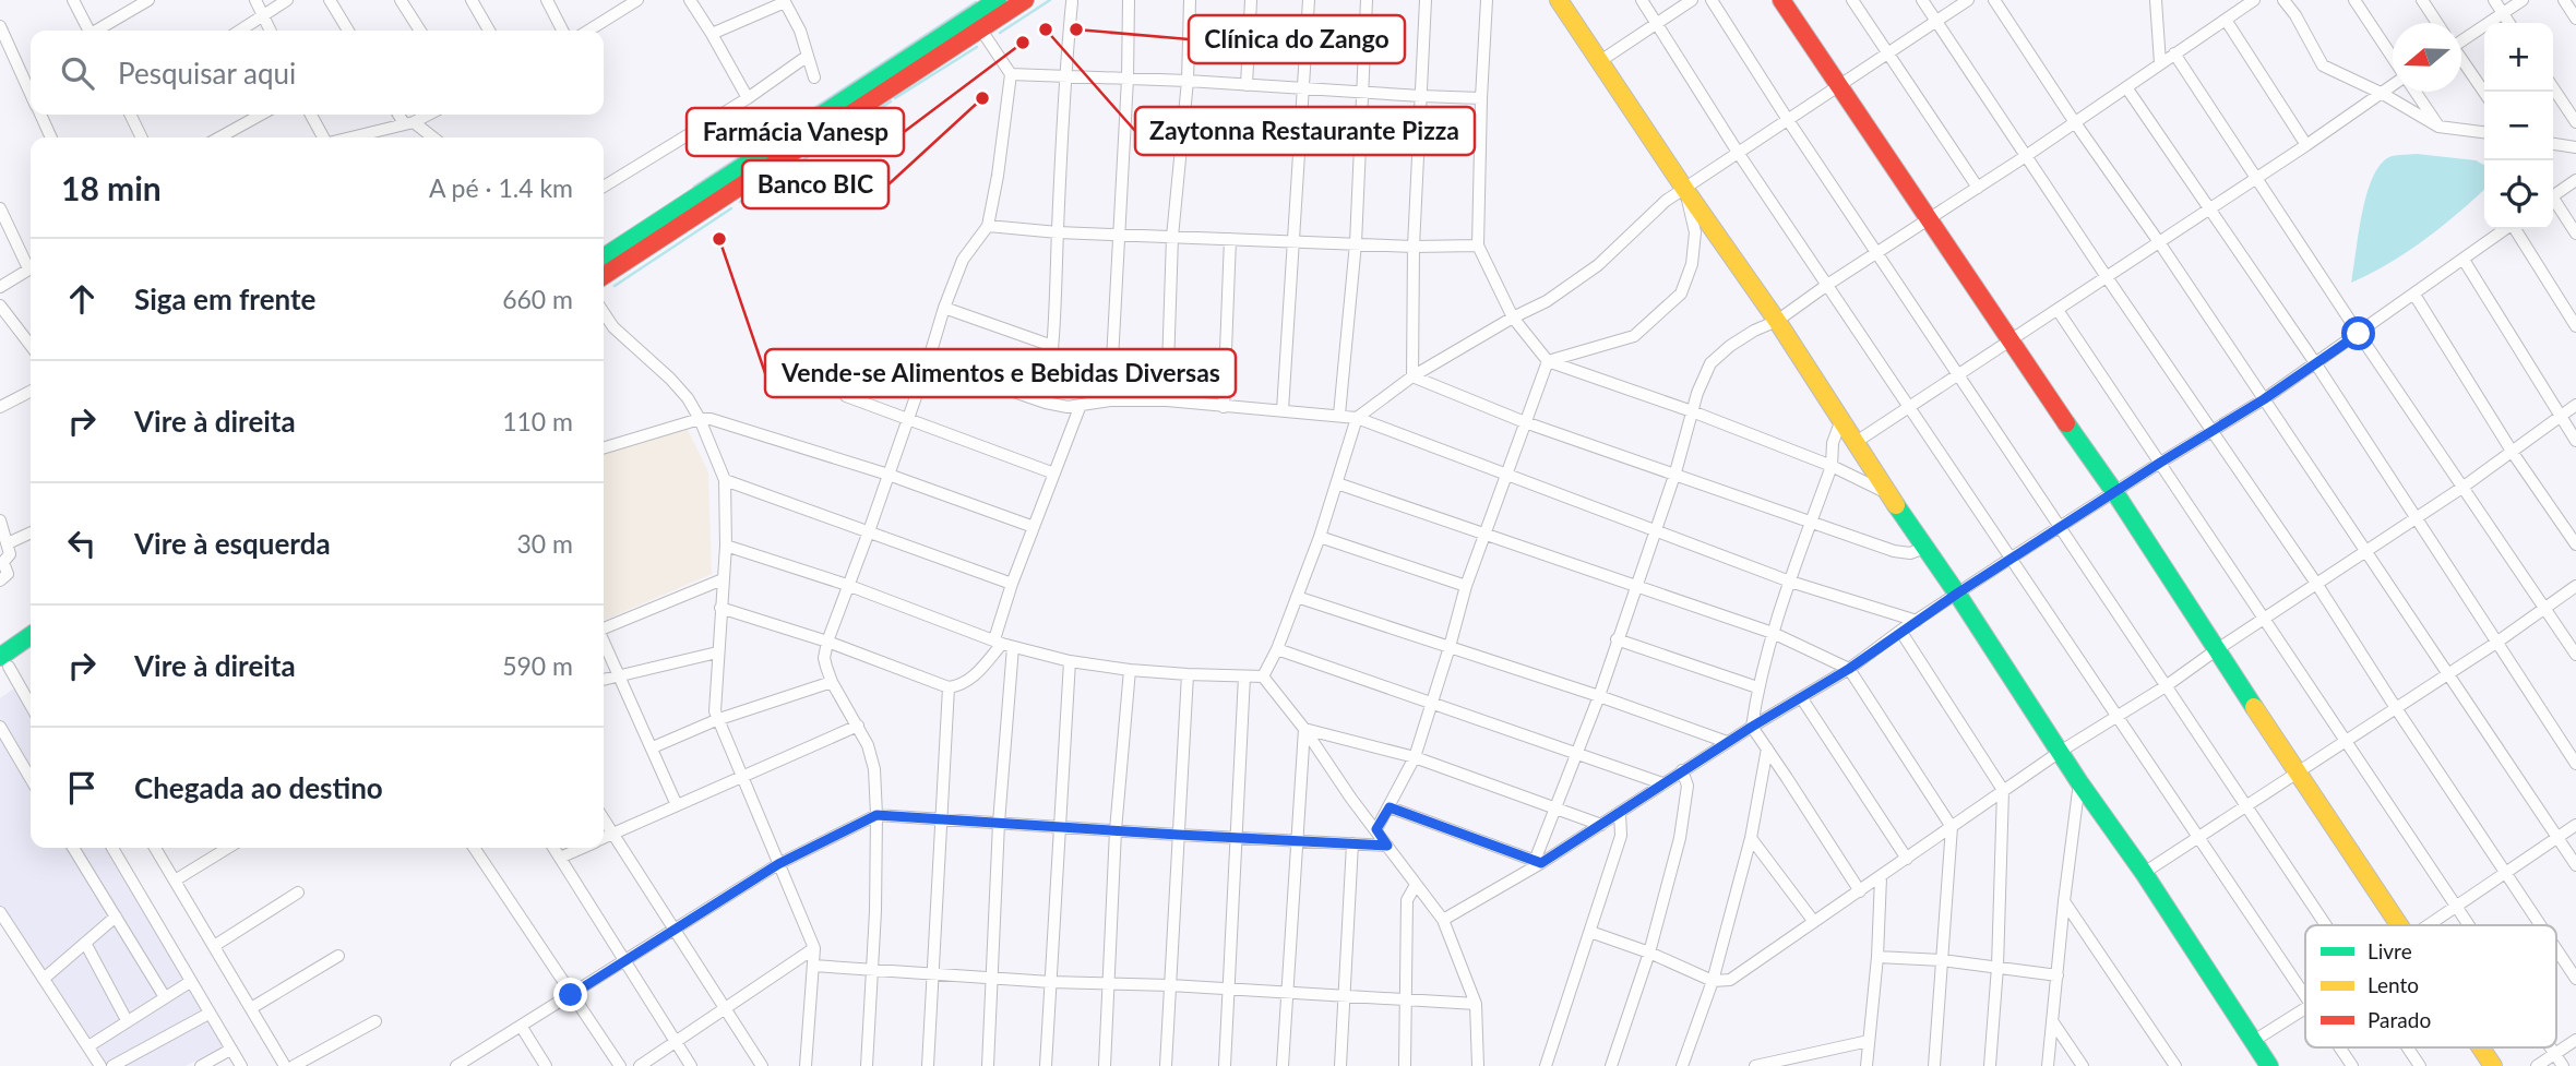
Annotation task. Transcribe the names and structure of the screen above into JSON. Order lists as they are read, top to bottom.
{
  "places": [
    "Zaytonna Restaurante Pizza",
    "Clínica do Zango",
    "Farmácia Vanesp",
    "Banco BIC",
    "Vende-se Alimentos e Bebidas Diversas"
  ],
  "legend": ["Livre", "Lento", "Parado"],
  "north": "left",
  "page": {
    "map_buttons": ["+", "−"],
    "search": "Pesquisar aqui",
    "heading": ["18 min", "A pé · 1.4 km"],
    "list": [
      ["Siga em frente", "660 m"],
      ["Vire à direita", "110 m"],
      ["Vire à esquerda", "30 m"],
      ["Vire à direita", "590 m"],
      "Chegada ao destino"
    ]
  }
}
